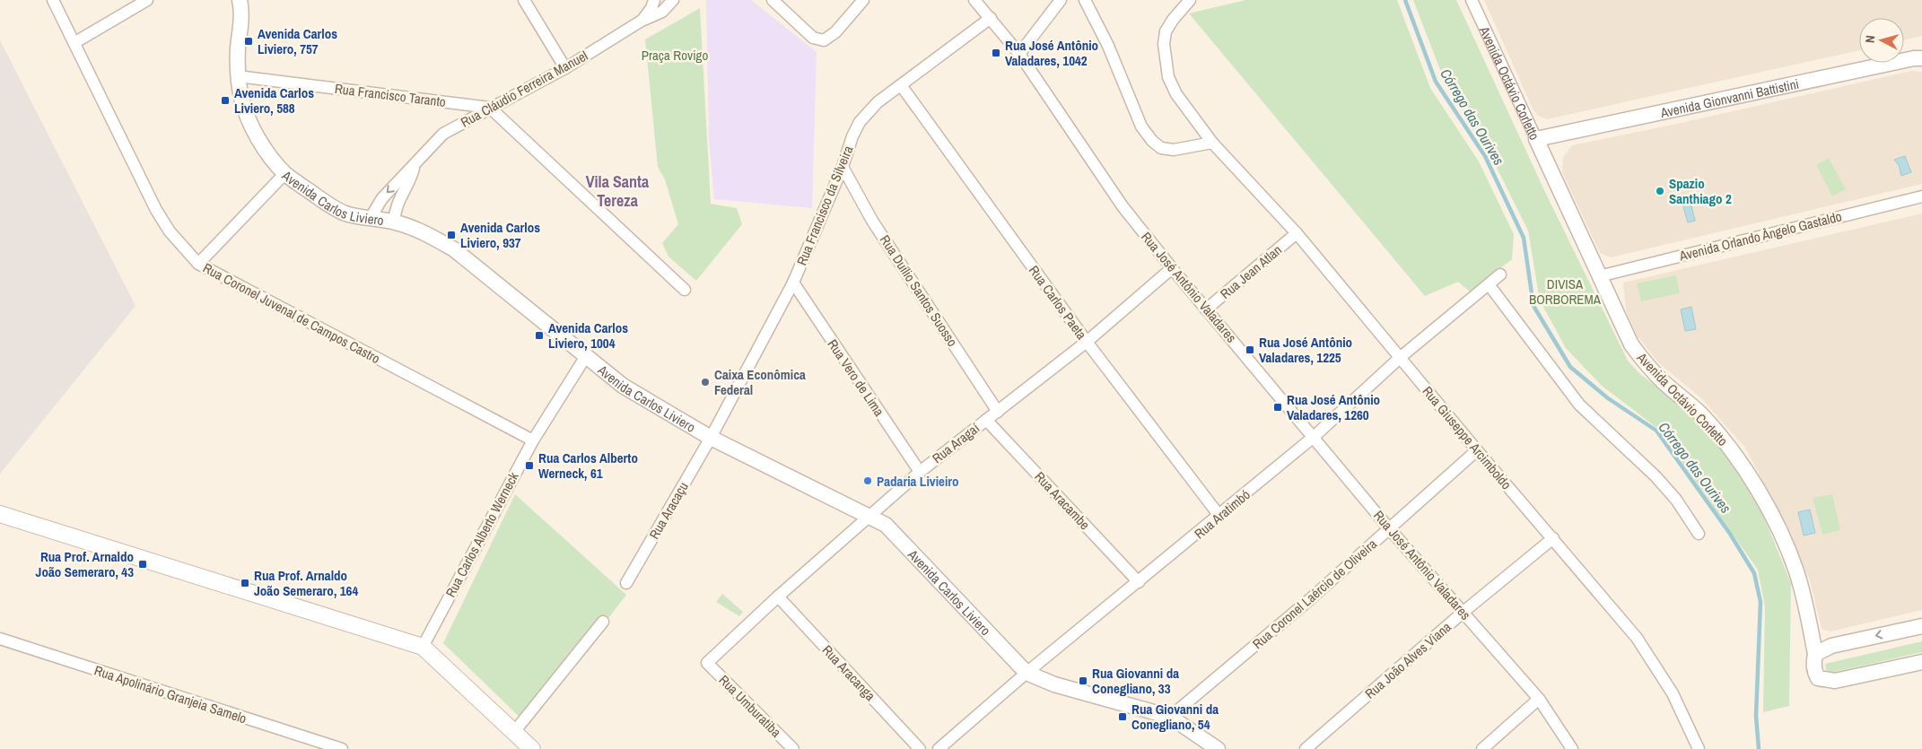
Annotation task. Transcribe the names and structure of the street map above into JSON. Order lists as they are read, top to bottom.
{
  "streets": {
    "street": [
      "Avenida Octávio Corletto",
      "Rua Cláudio Ferreira Manuel",
      "Rua Francisco Taranto",
      "Avenida Gionvanni Battistini",
      "Avenida Carlos Liviero",
      "Rua Francisco da Silveira",
      "Avenida Orlando Ângelo Gastaldo",
      "Rua Jean Atlan",
      "Rua José Antônio Valadares",
      "Rua Duílio Santos Suosso",
      "Rua Carlos Paeta",
      "Rua Coronel Juvenal de Campos Castro",
      "Rua Vero de Lima",
      "Rua Giuseppe Arcimboldo",
      "Rua Aragaí",
      "Rua Aracambe",
      "Rua Aracaçu",
      "Rua Aratimbó",
      "Rua Carlos Alberto Werneck",
      "Rua Coronel Laércio de Oliveira",
      "Rua João Alves Viana",
      "Rua Aracanga",
      "Rua Apolinário Granjeia Samelo",
      "Rua Umburatiba"
    ]
  },
  "crossings": [
    ["Avenida Octávio Corletto", "Avenida Gionvanni Battistini"],
    ["Avenida Octávio Corletto", "Avenida Orlando Ângelo Gastaldo"],
    ["Rua Cláudio Ferreira Manuel", "Rua Francisco Taranto"],
    ["Rua Cláudio Ferreira Manuel", "Avenida Carlos Liviero"],
    ["Rua Francisco Taranto", "Avenida Carlos Liviero"],
    ["Avenida Carlos Liviero", "Rua Francisco da Silveira"],
    ["Avenida Carlos Liviero", "Rua Aragaí"],
    ["Avenida Carlos Liviero", "Rua Aracaçu"],
    ["Avenida Carlos Liviero", "Rua Aratimbó"],
    ["Avenida Carlos Liviero", "Rua Carlos Alberto Werneck"],
    ["Rua Francisco da Silveira", "Rua José Antônio Valadares"],
    ["Rua Francisco da Silveira", "Rua Duílio Santos Suosso"],
    ["Rua Francisco da Silveira", "Rua Carlos Paeta"],
    ["Rua Francisco da Silveira", "Rua Vero de Lima"],
    ["Rua Francisco da Silveira", "Rua Aracaçu"],
    ["Rua Jean Atlan", "Rua José Antônio Valadares"],
    ["Rua Jean Atlan", "Rua Giuseppe Arcimboldo"],
    ["Rua José Antônio Valadares", "Rua Aragaí"],
    ["Rua José Antônio Valadares", "Rua Aratimbó"],
    ["Rua José Antônio Valadares", "Rua Coronel Laércio de Oliveira"],
    ["Rua José Antônio Valadares", "Rua João Alves Viana"],
    ["Rua Duílio Santos Suosso", "Rua Aragaí"],
    ["Rua Carlos Paeta", "Rua Aragaí"],
    ["Rua Carlos Paeta", "Rua Aratimbó"],
    ["Rua Coronel Juvenal de Campos Castro", "Rua Carlos Alberto Werneck"],
    ["Rua Vero de Lima", "Rua Aragaí"],
    ["Rua Giuseppe Arcimboldo", "Rua Aratimbó"],
    ["Rua Giuseppe Arcimboldo", "Rua Coronel Laércio de Oliveira"],
    ["Rua Giuseppe Arcimboldo", "Rua João Alves Viana"],
    ["Rua Aragaí", "Rua Aracambe"],
    ["Rua Aragaí", "Rua Aracanga"],
    ["Rua Aragaí", "Rua Umburatiba"],
    ["Rua Aracambe", "Rua Aratimbó"]
  ],
  "districts": ["Vila Santa Tereza"],
  "water": ["Córrego das Ourives"],
  "parks": ["Praça Rovigo", "DIVISA BORBOREMA"],
  "places": {
    "transit": [
      "Avenida Carlos Liviero, 757",
      "Rua José Antônio Valadares, 1042",
      "Avenida Carlos Liviero, 588",
      "Avenida Carlos Liviero, 937",
      "Avenida Carlos Liviero, 1004",
      "Rua José Antônio Valadares, 1225",
      "Rua José Antônio Valadares, 1260",
      "Rua Carlos Alberto Werneck, 61",
      "Rua Prof. Arnaldo João Semeraro, 43",
      "Rua Prof. Arnaldo João Semeraro, 164",
      "Rua Giovanni da Conegliano, 33",
      "Rua Giovanni da Conegliano, 54"
    ],
    "other": ["Spazio Santhiago 2", "Caixa Econômica Federal", "Padaria Livieiro"]
  },
  "north": "left"
}
